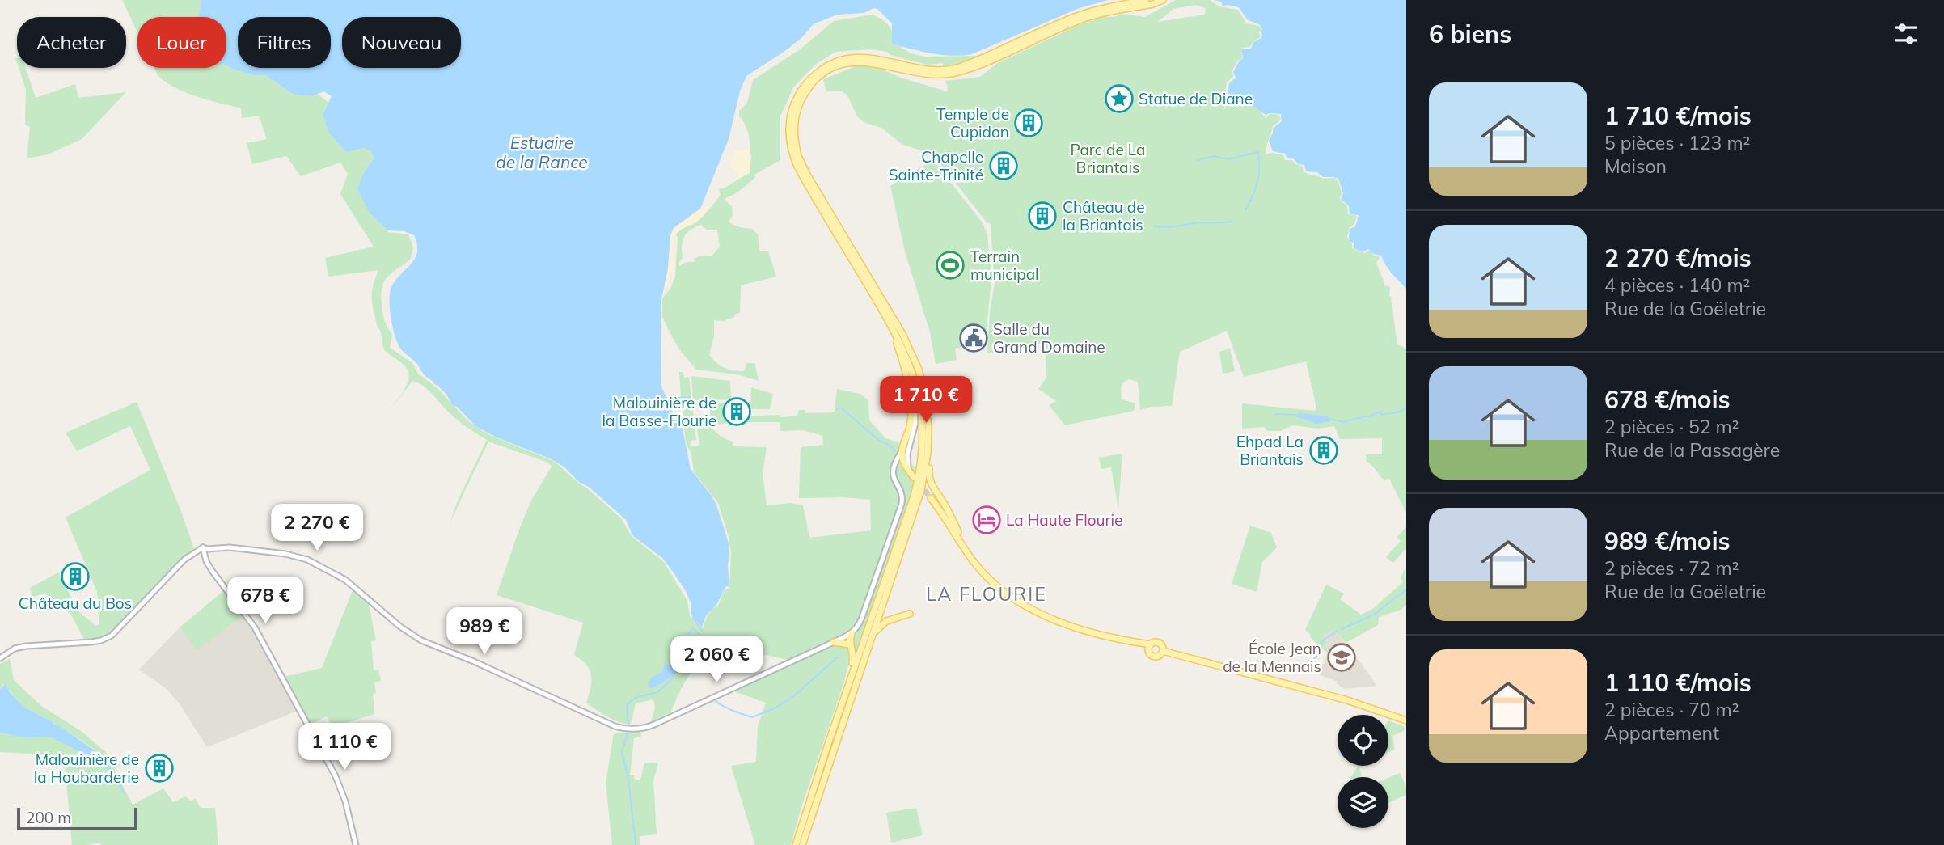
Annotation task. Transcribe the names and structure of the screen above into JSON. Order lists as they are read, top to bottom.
{
  "districts": ["LA FLOURIE"],
  "water": ["Estuaire de la Rance"],
  "parks": ["Parc de La Briantais"],
  "places": {
    "place": ["Statue de Diane"],
    "building": [
      "Temple de Cupidon",
      "Chapelle Sainte-Trinité",
      "Château de la Briantais",
      "Malouinière de la Basse-Flourie",
      "Ehpad La Briantais",
      "Château du Bos",
      "Malouinière de la Houbarderie"
    ],
    "sports": ["Terrain municipal"],
    "public building": ["Salle du Grand Domaine"],
    "hotel": ["La Haute Flourie"],
    "school or university": ["École Jean de la Mennais"]
  },
  "scale_bar": "200 m",
  "page": {
    "heading": "6 biens",
    "chip": [
      "Acheter",
      "Louer",
      "Filtres",
      "Nouveau"
    ],
    "list": [
      {
        "name": "1 710 €/mois",
        "note": "5 pièces · 123 m² · Maison"
      },
      {
        "name": "2 270 €/mois",
        "note": "4 pièces · 140 m² · Rue de la Goëletrie"
      },
      {
        "name": "678 €/mois",
        "note": "2 pièces · 52 m² · Rue de la Passagère"
      },
      {
        "name": "989 €/mois",
        "note": "2 pièces · 72 m² · Rue de la Goëletrie"
      },
      {
        "name": "1 110 €/mois",
        "note": "2 pièces · 70 m² · Appartement"
      }
    ],
    "price": [
      "1 710 €",
      "2 270 €",
      "678 €",
      "989 €",
      "2 060 €",
      "1 110 €"
    ],
    "scale": "200 m"
  }
}
